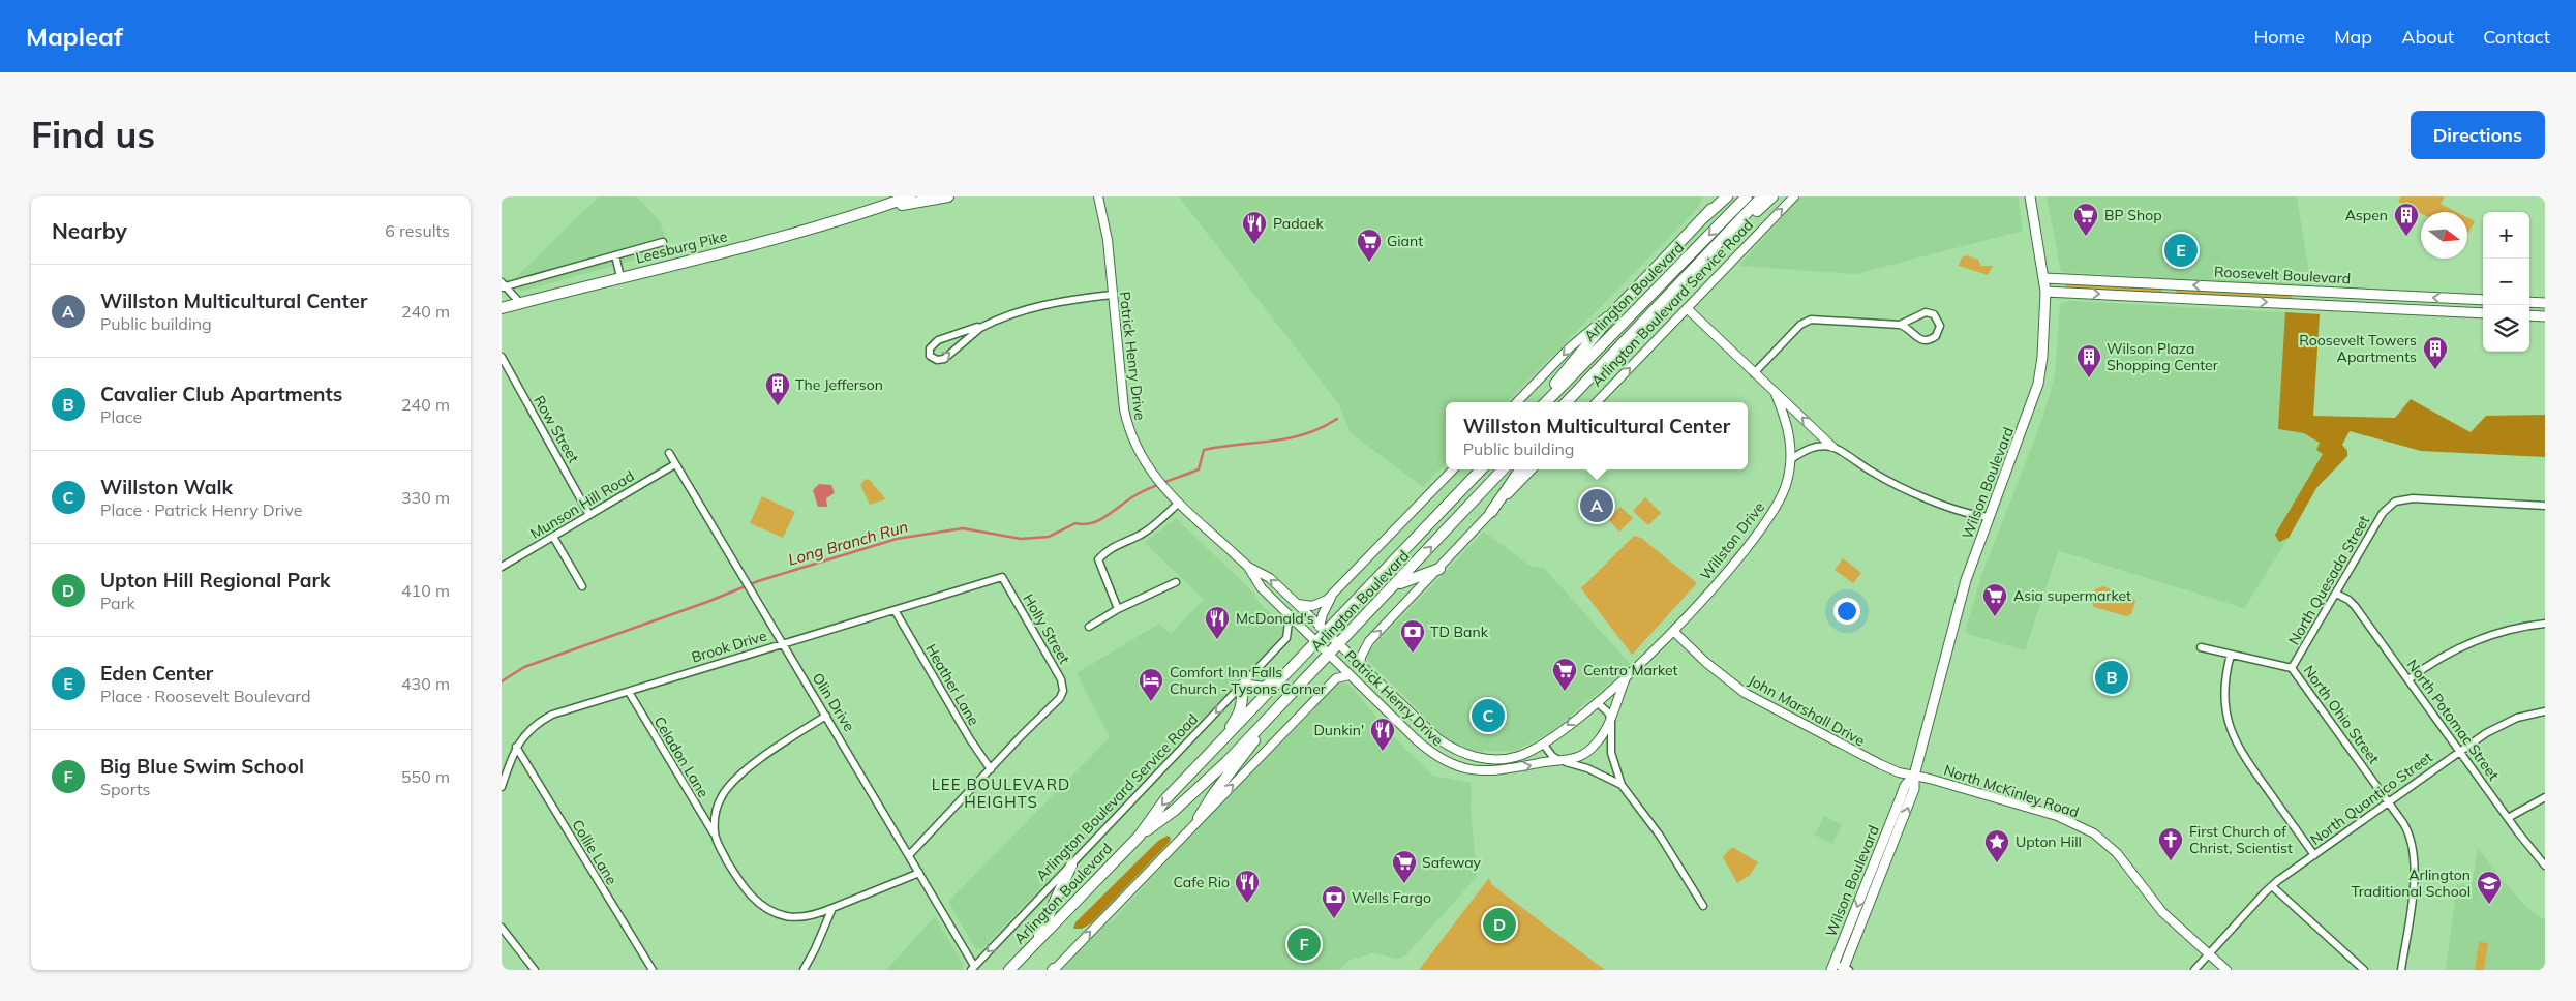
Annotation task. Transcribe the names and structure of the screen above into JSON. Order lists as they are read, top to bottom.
{
  "streets": {
    "main road": [
      "Leesburg Pike",
      "Roosevelt Boulevard",
      "Arlington Boulevard",
      "Wilson Boulevard"
    ],
    "street": [
      "Arlington Boulevard Service Road",
      "Patrick Henry Drive",
      "Row Street",
      "Munson Hill Road",
      "Willston Drive",
      "North Quesada Street",
      "Holly Street",
      "Brook Drive",
      "Heather Lane",
      "Olin Drive",
      "John Marshall Drive",
      "North Ohio Street",
      "North Potomac Street",
      "Celadon Lane",
      "North McKinley Road",
      "North Quantico Street",
      "Collie Lane"
    ]
  },
  "crossings": [
    ["Roosevelt Boulevard", "Wilson Boulevard"],
    ["Arlington Boulevard", "Patrick Henry Drive"],
    ["Arlington Boulevard Service Road", "Patrick Henry Drive"],
    ["Arlington Boulevard Service Road", "Olin Drive"],
    ["Patrick Henry Drive", "Willston Drive"],
    ["Row Street", "Munson Hill Road"],
    ["Wilson Boulevard", "John Marshall Drive"],
    ["Wilson Boulevard", "North McKinley Road"],
    ["Munson Hill Road", "Olin Drive"],
    ["Willston Drive", "John Marshall Drive"],
    ["North Quesada Street", "North Ohio Street"],
    ["North Quesada Street", "North Potomac Street"],
    ["Holly Street", "Brook Drive"],
    ["Holly Street", "Heather Lane"],
    ["Brook Drive", "Heather Lane"],
    ["Brook Drive", "Olin Drive"],
    ["Brook Drive", "Celadon Lane"],
    ["Brook Drive", "Collie Lane"],
    ["Olin Drive", "Celadon Lane"],
    ["John Marshall Drive", "North McKinley Road"],
    ["North Ohio Street", "North Quantico Street"],
    ["North Potomac Street", "North Quantico Street"],
    ["North McKinley Road", "North Quantico Street"]
  ],
  "districts": ["LEE BOULEVARD HEIGHTS"],
  "water": ["Long Branch Run"],
  "places": {
    "supermarket": [
      "BP Shop",
      "Giant",
      "Asia supermarket",
      "Centro Market",
      "Safeway"
    ],
    "building": [
      "Aspen",
      "Roosevelt Towers Apartments",
      "Wilson Plaza Shopping Center",
      "The Jefferson"
    ],
    "restaurant": [
      "Padaek",
      "McDonald's",
      "Dunkin'",
      "Cafe Rio"
    ],
    "bank": ["TD Bank", "Wells Fargo"],
    "hotel": ["Comfort Inn Falls Church - Tysons Corner"],
    "church": ["First Church of Christ, Scientist"],
    "place": ["Upton Hill"],
    "school or university": ["Arlington Traditional School"]
  },
  "north": "right",
  "page": {
    "header": "Mapleaf",
    "nav": [
      "Home",
      "Map",
      "About",
      "Contact"
    ],
    "buttons": "Directions",
    "title": "Find us",
    "heading": ["Nearby", "6 results"],
    "map_buttons": ["+", "−"],
    "pins": [
      "E",
      "A",
      "B",
      "C",
      "D",
      "F"
    ],
    "list": [
      {
        "mark": "A",
        "name": "Willston Multicultural Center",
        "note": "Public building",
        "value": "240 m"
      },
      {
        "mark": "B",
        "name": "Cavalier Club Apartments",
        "note": "Place",
        "value": "240 m"
      },
      {
        "mark": "C",
        "name": "Willston Walk",
        "note": "Place · Patrick Henry Drive",
        "value": "330 m"
      },
      {
        "mark": "D",
        "name": "Upton Hill Regional Park",
        "note": "Park",
        "value": "410 m"
      },
      {
        "mark": "E",
        "name": "Eden Center",
        "note": "Place · Roosevelt Boulevard",
        "value": "430 m"
      },
      {
        "mark": "F",
        "name": "Big Blue Swim School",
        "note": "Sports",
        "value": "550 m"
      }
    ],
    "popup": ["Willston Multicultural Center", "Public building"]
  }
}
